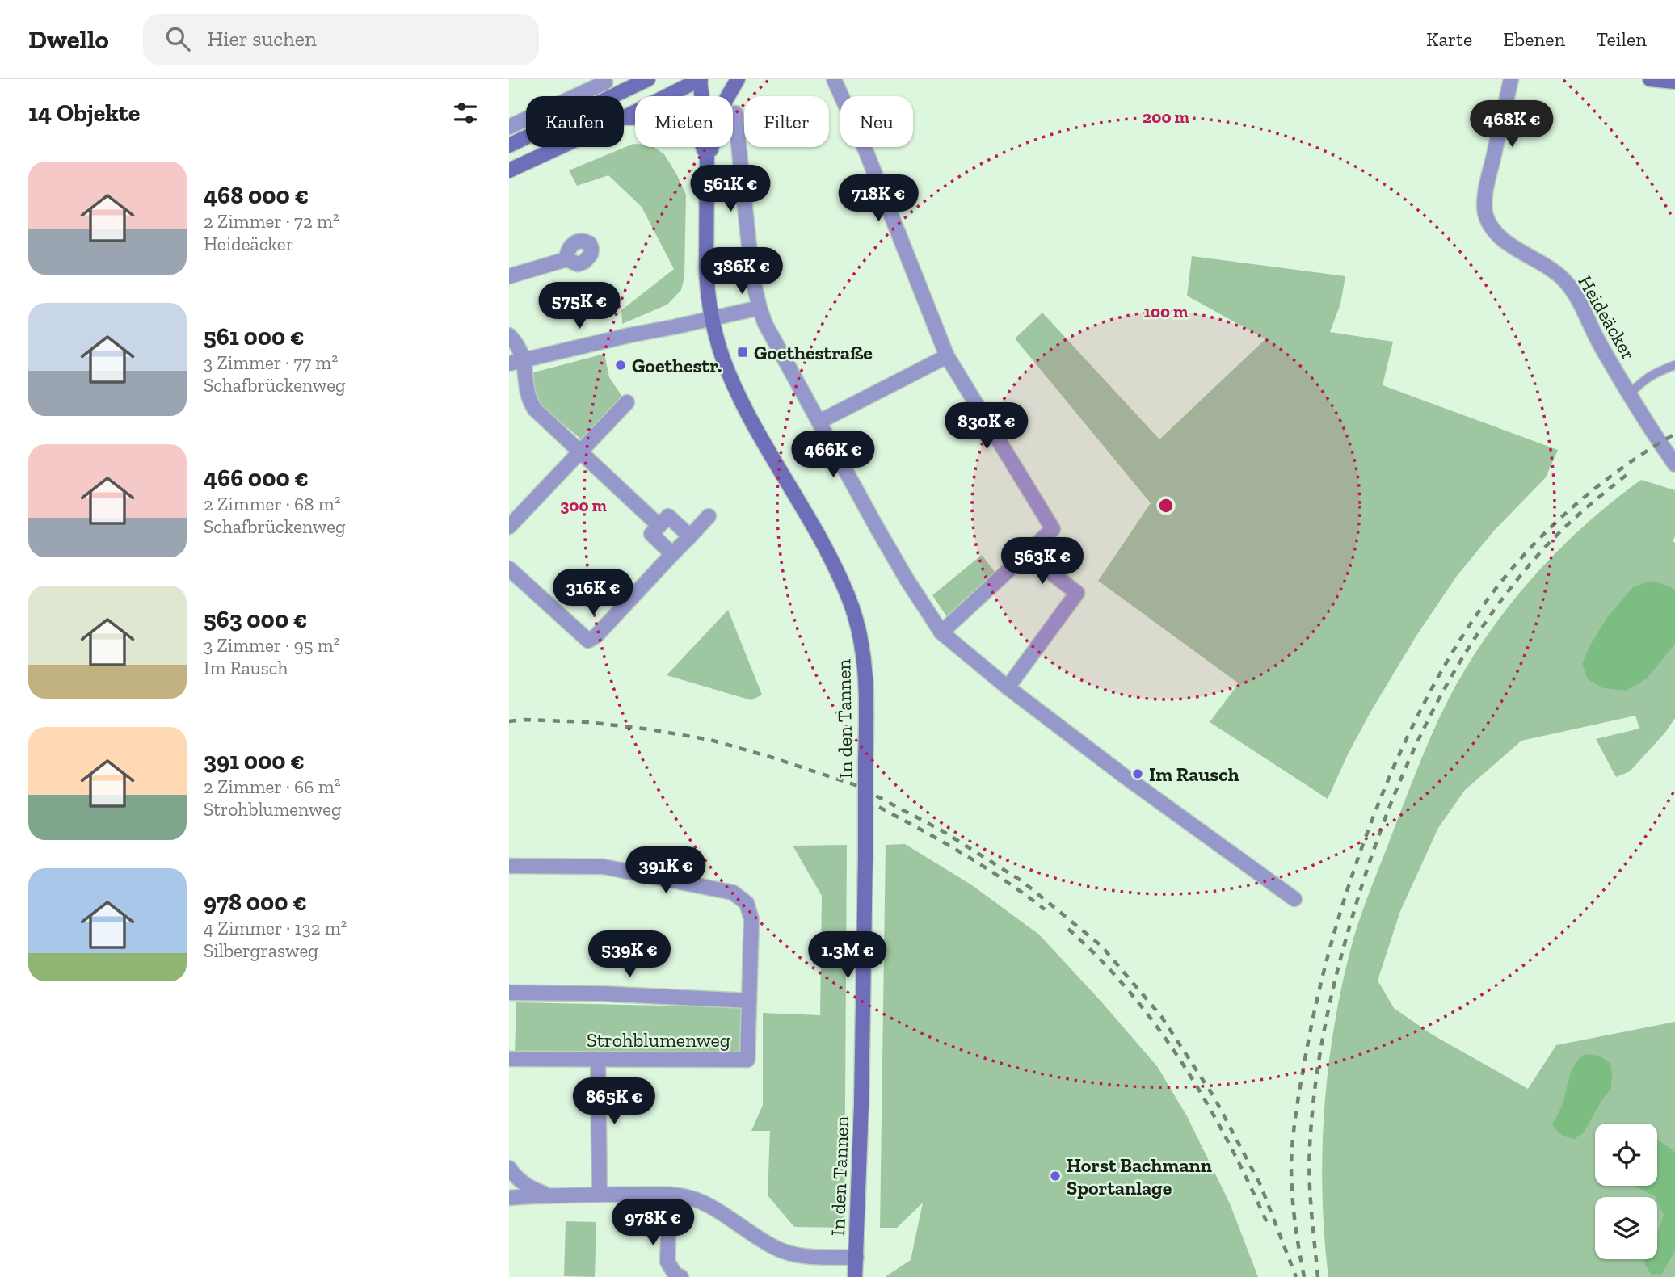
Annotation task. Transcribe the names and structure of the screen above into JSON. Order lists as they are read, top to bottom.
{
  "streets": {
    "street": ["Heideäcker", "In den Tannen", "Strohblumenweg"]
  },
  "places": {
    "transit": ["Goethestraße"],
    "other": ["Goethestr.", "Im Rausch", "Horst Bachmann Sportanlage"]
  },
  "page": {
    "header": "Dwello",
    "search": "Hier suchen",
    "nav": ["Karte", "Ebenen", "Teilen"],
    "heading": "14 Objekte",
    "chip": [
      "Kaufen",
      "Mieten",
      "Filter",
      "Neu"
    ],
    "price": [
      "468K €",
      "561K €",
      "718K €",
      "386K €",
      "575K €",
      "830K €",
      "466K €",
      "563K €",
      "316K €",
      "391K €",
      "539K €",
      "1.3M €",
      "865K €",
      "978K €"
    ],
    "list": [
      {
        "name": "468 000 €",
        "note": "2 Zimmer · 72 m² · Heideäcker"
      },
      {
        "name": "561 000 €",
        "note": "3 Zimmer · 77 m² · Schafbrückenweg"
      },
      {
        "name": "466 000 €",
        "note": "2 Zimmer · 68 m² · Schafbrückenweg"
      },
      {
        "name": "563 000 €",
        "note": "3 Zimmer · 95 m² · Im Rausch"
      },
      {
        "name": "391 000 €",
        "note": "2 Zimmer · 66 m² · Strohblumenweg"
      },
      {
        "name": "978 000 €",
        "note": "4 Zimmer · 132 m² · Silbergrasweg"
      }
    ]
  },
  "rings": ["200 m", "100 m", "300 m"]
}
